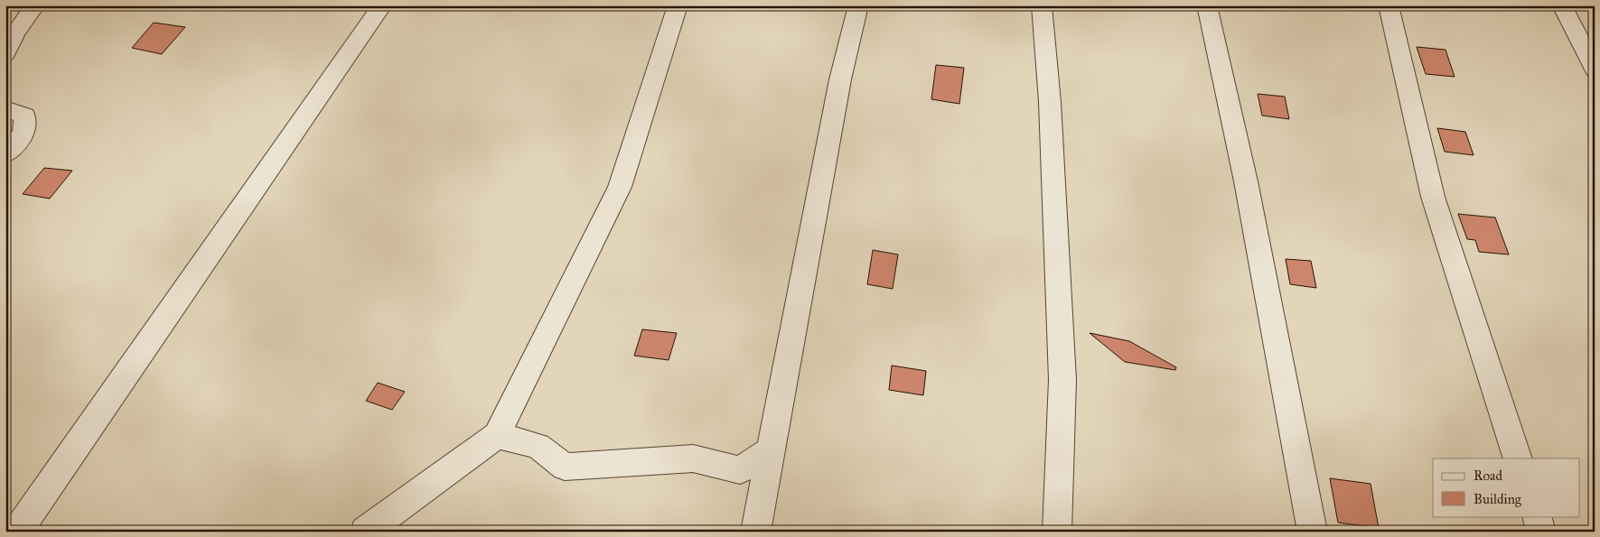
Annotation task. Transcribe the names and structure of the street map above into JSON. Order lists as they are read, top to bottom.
{
  "legend": ["Road", "Building"]
}
